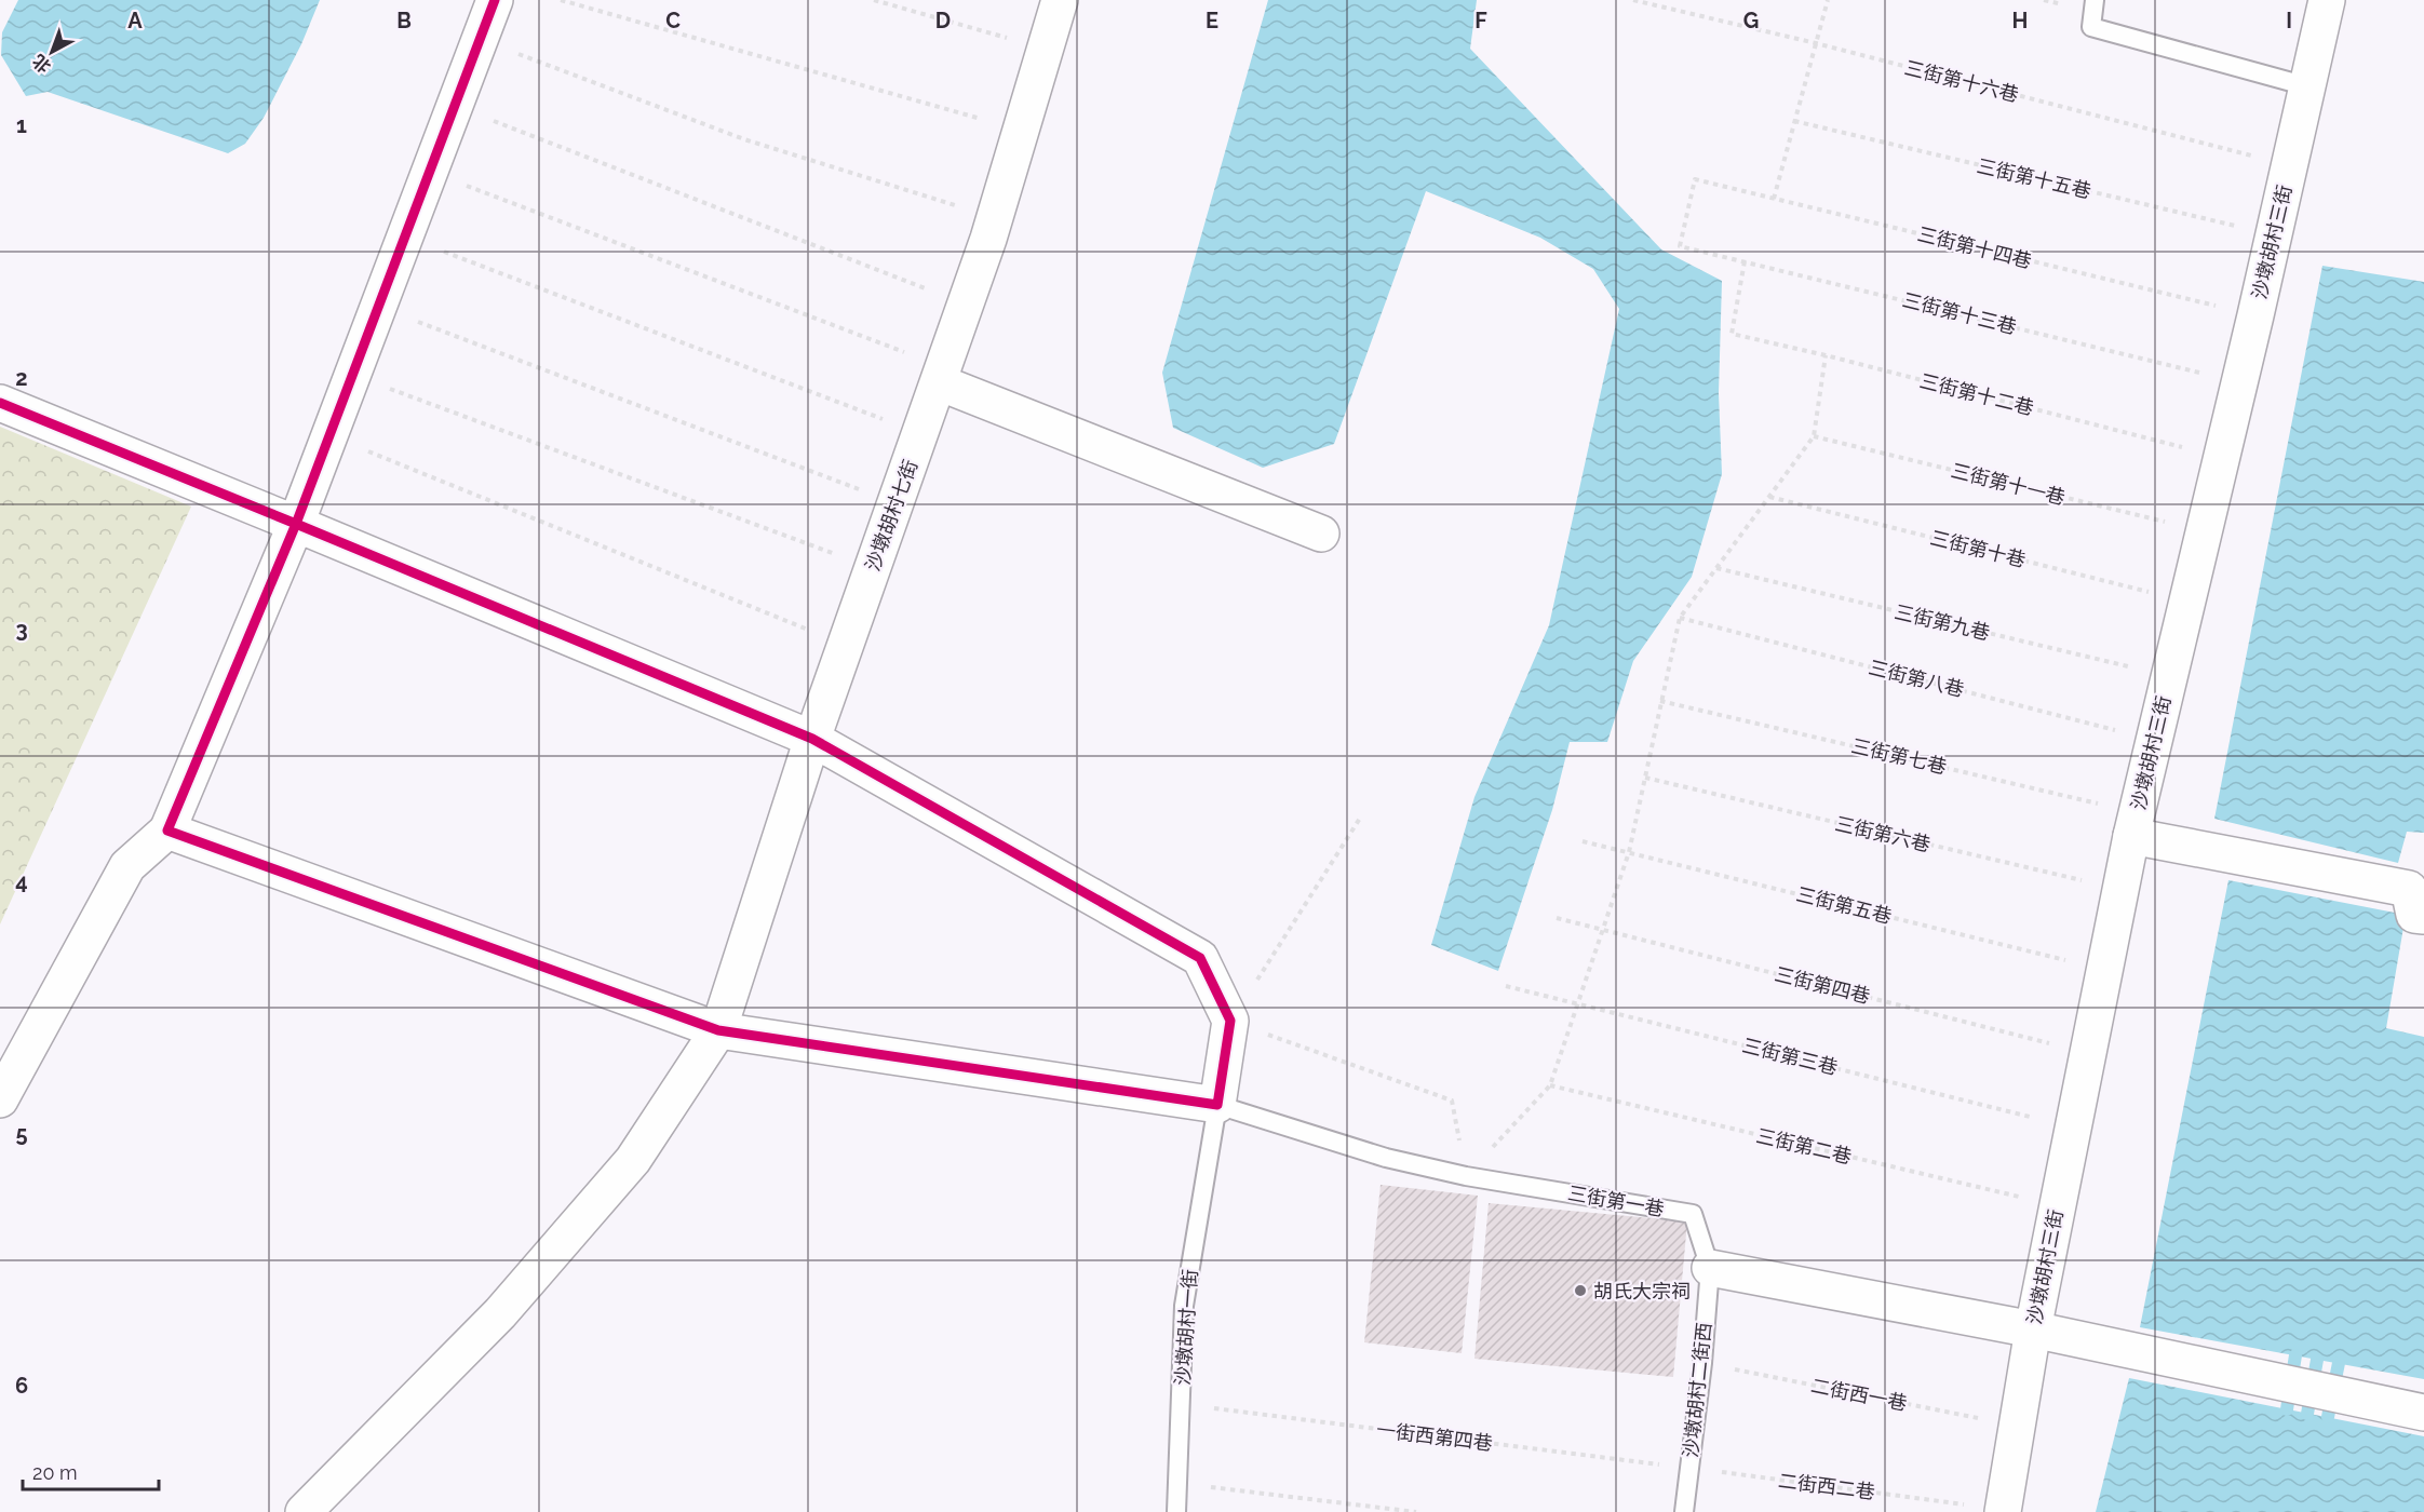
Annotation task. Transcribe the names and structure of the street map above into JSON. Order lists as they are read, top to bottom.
{
  "streets": {
    "street": ["沙墩胡村三街", "沙墩胡村七街"],
    "lane": ["三街第一巷", "沙墩胡村一街", "沙墩胡村二街西"],
    "path": [
      "三街第十六巷",
      "三街第十五巷",
      "三街第十四巷",
      "三街第十三巷",
      "三街第十二巷",
      "三街第十一巷",
      "三街第十巷",
      "三街第九巷",
      "三街第八巷",
      "三街第七巷",
      "三街第六巷",
      "三街第五巷",
      "三街第四巷",
      "三街第三巷",
      "三街第二巷",
      "二街西一巷",
      "一街西第四巷",
      "二街西二巷"
    ]
  },
  "crossings": [
    ["三街第十六巷", "沙墩胡村三街"],
    ["三街第十五巷", "沙墩胡村三街"],
    ["沙墩胡村三街", "三街第十四巷"],
    ["沙墩胡村三街", "三街第十三巷"],
    ["沙墩胡村三街", "三街第十二巷"],
    ["沙墩胡村三街", "三街第十一巷"],
    ["沙墩胡村三街", "三街第十巷"],
    ["沙墩胡村三街", "三街第九巷"],
    ["沙墩胡村三街", "三街第八巷"],
    ["沙墩胡村三街", "三街第七巷"],
    ["沙墩胡村三街", "三街第六巷"],
    ["沙墩胡村三街", "三街第五巷"],
    ["沙墩胡村三街", "三街第四巷"],
    ["沙墩胡村三街", "三街第三巷"],
    ["沙墩胡村三街", "三街第二巷"],
    ["沙墩胡村三街", "二街西一巷"],
    ["沙墩胡村三街", "二街西二巷"],
    ["三街第十四巷", "三街第十三巷"],
    ["三街第十三巷", "三街第十二巷"],
    ["三街第一巷", "沙墩胡村二街西"],
    ["沙墩胡村一街", "一街西第四巷"],
    ["沙墩胡村二街西", "二街西一巷"],
    ["沙墩胡村二街西", "一街西第四巷"],
    ["沙墩胡村二街西", "二街西二巷"],
    ["一街西第四巷", "二街西二巷"]
  ],
  "places": ["胡氏大宗祠"],
  "scale_bar": "20 m",
  "north": "bottom left",
  "grid": {
    "columns": [
      "A",
      "B",
      "C",
      "D",
      "E",
      "F",
      "G",
      "H",
      "I"
    ],
    "rows": [
      "1",
      "2",
      "3",
      "4",
      "5",
      "6"
    ]
  }
}
